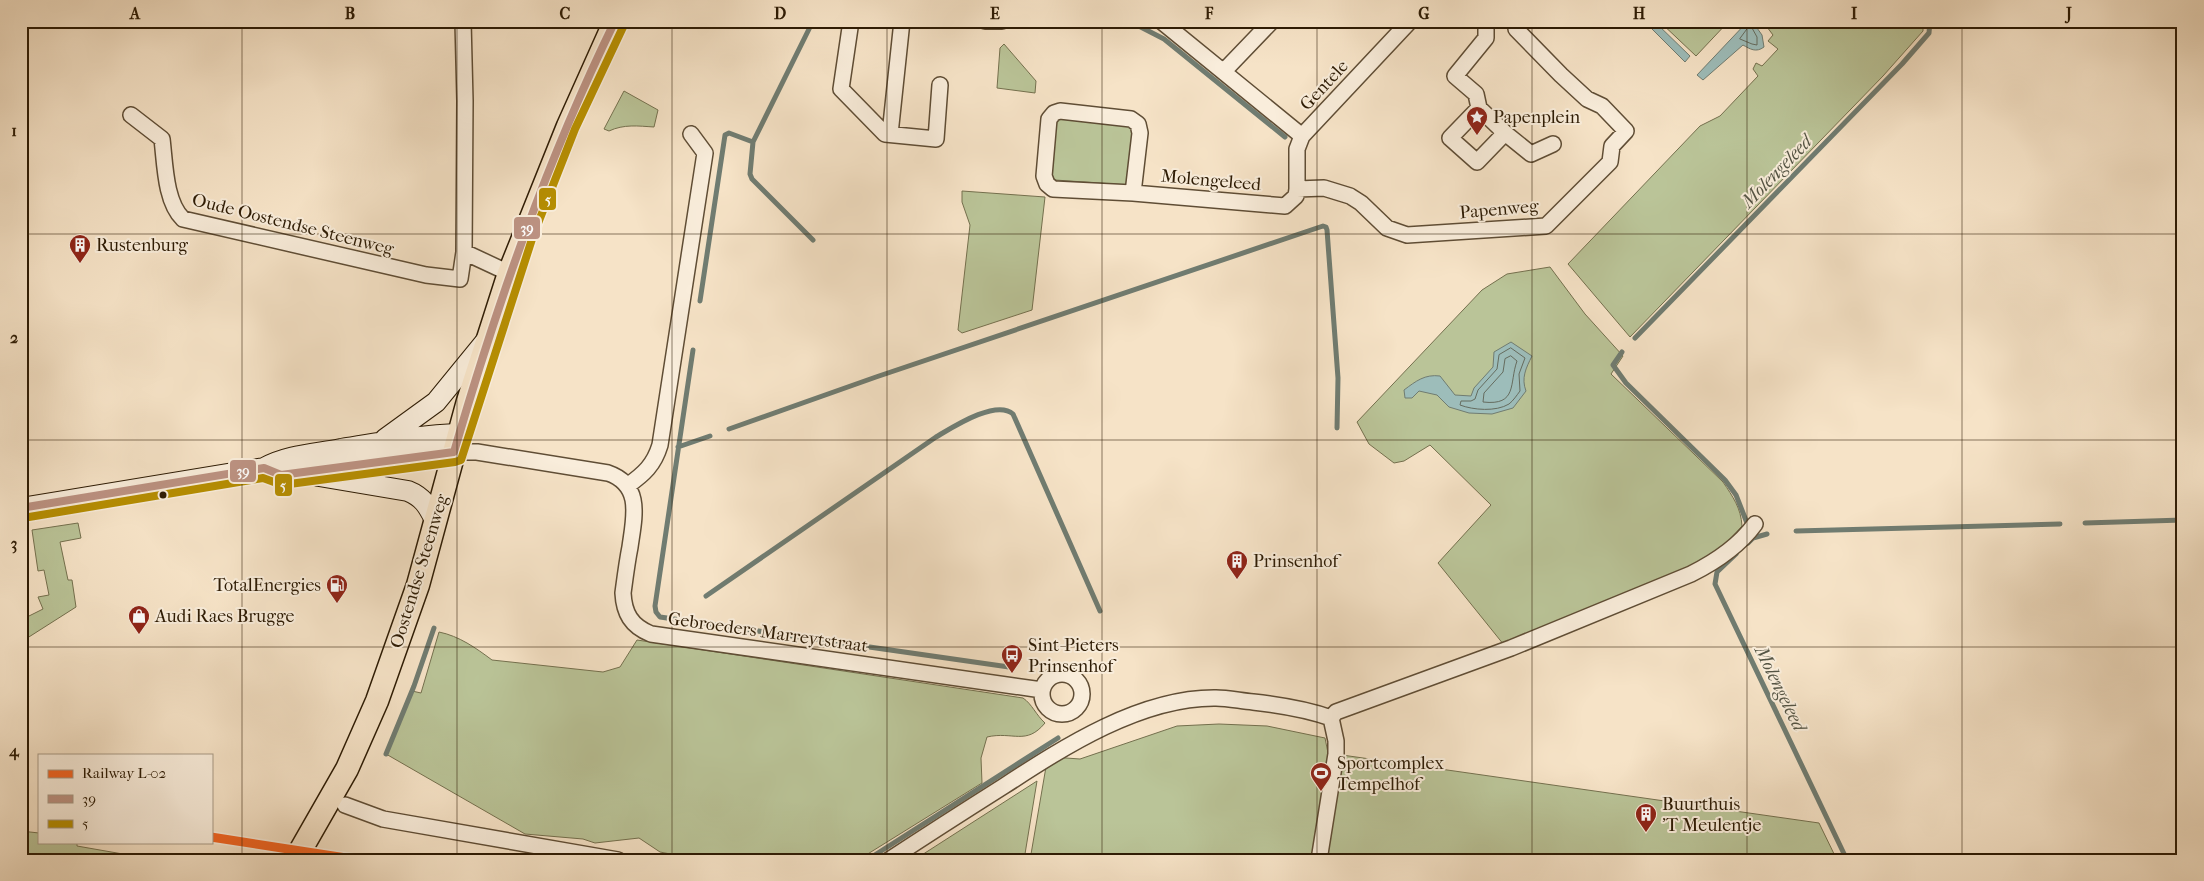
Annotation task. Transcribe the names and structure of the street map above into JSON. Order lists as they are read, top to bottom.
{
  "streets": {
    "main road": ["Oostendse Steenweg"],
    "street": [
      "Gentele",
      "Molengeleed",
      "Papenweg",
      "Oude Oostendse Steenweg",
      "Gebroeders Marreytstraat"
    ]
  },
  "crossings": [
    ["Gentele", "Molengeleed"],
    ["Gentele", "Papenweg"],
    ["Molengeleed", "Papenweg"]
  ],
  "water": ["Molengeleed"],
  "places": {
    "place": ["Papenplein"],
    "building": ["Rustenburg", "Prinsenhof", "Buurthuis 'T Meulentje"],
    "fuel station": ["TotalEnergies"],
    "shop": ["Audi Raes Brugge"],
    "bus stop": ["Sint-Pieters Prinsenhof"],
    "sports": ["Sportcomplex Tempelhof"]
  },
  "lines": ["transit line 39", "transit line 5", "rail line L-02"],
  "legend": ["Railway L-02", "39", "5"],
  "grid": {
    "columns": [
      "A",
      "B",
      "C",
      "D",
      "E",
      "F",
      "G",
      "H",
      "I",
      "J"
    ],
    "rows": [
      "1",
      "2",
      "3",
      "4"
    ]
  }
}
